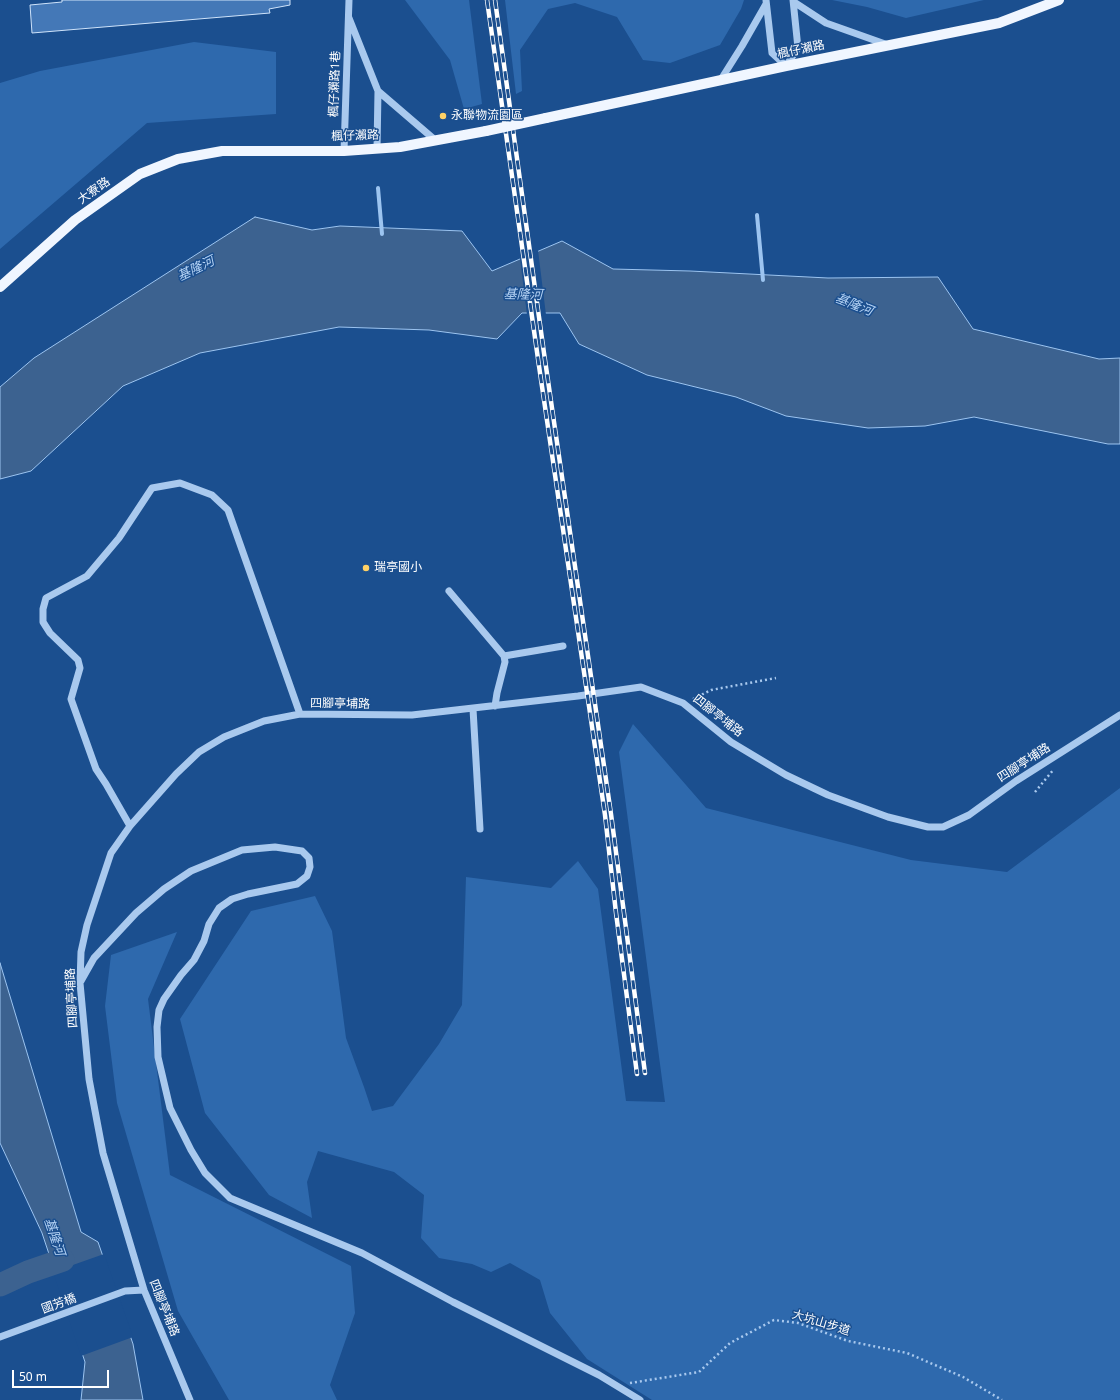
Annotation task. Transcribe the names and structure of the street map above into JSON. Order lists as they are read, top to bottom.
{
  "streets": {
    "main road": ["楓仔瀨路", "大寮路"],
    "street": ["楓仔瀨路1巷", "四腳亭埔路", "國芳橋"],
    "path": ["大坑山步道"]
  },
  "crossings": [
    ["楓仔瀨路", "楓仔瀨路1巷"],
    ["楓仔瀨路", "大寮路"],
    ["四腳亭埔路", "國芳橋"]
  ],
  "water": ["基隆河"],
  "places": ["永聯物流園區", "瑞亭國小"],
  "scale_bar": "50 m"
}
